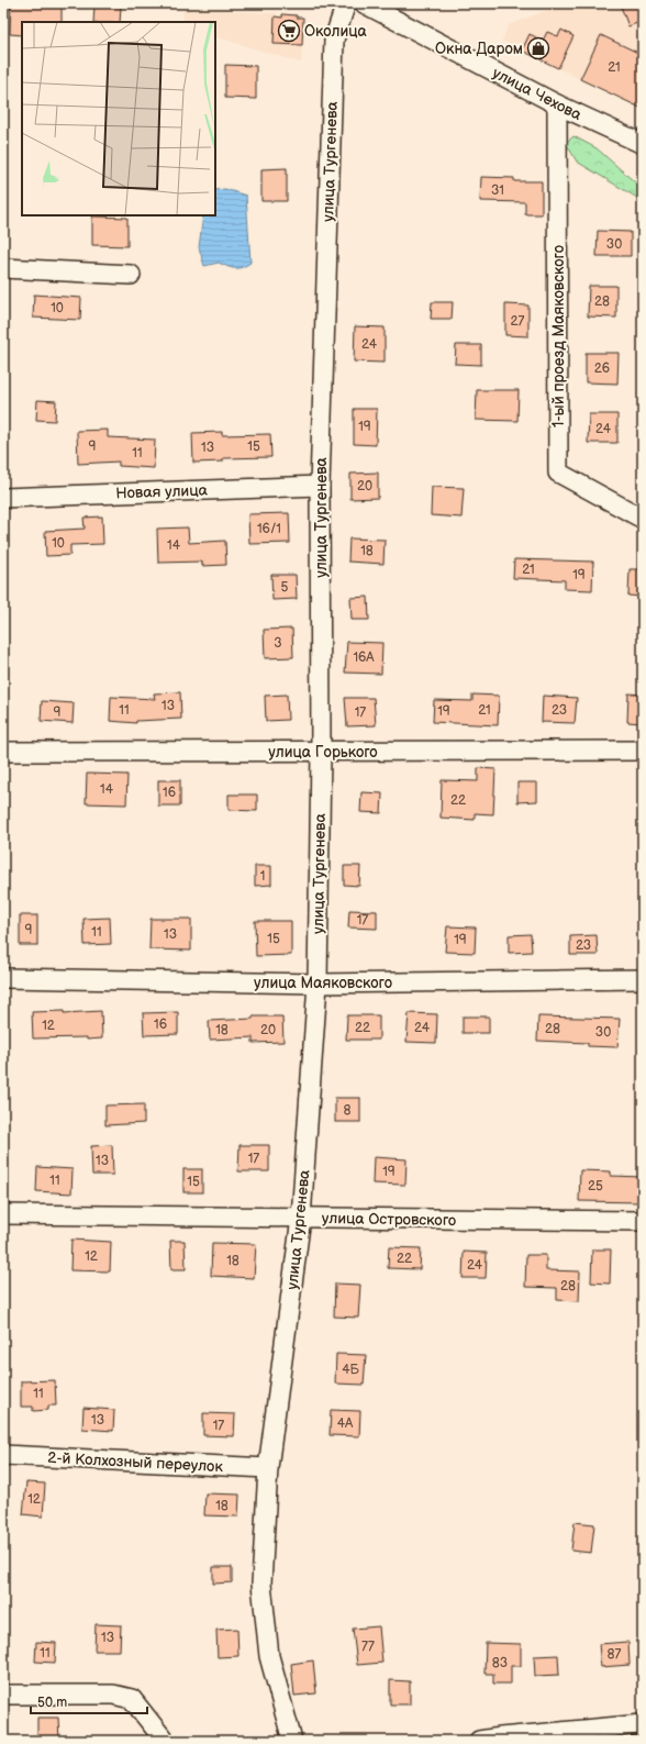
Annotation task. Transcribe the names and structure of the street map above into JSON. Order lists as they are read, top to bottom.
{
  "streets": {
    "street": [
      "улица Чехова",
      "улица Тургенева",
      "1-ый проезд Маяковского",
      "Новая улица",
      "улица Горького",
      "улица Маяковского",
      "улица Островского",
      "2-й Колхозный переулок"
    ]
  },
  "crossings": [
    ["улица Чехова", "1-ый проезд Маяковского"],
    ["улица Тургенева", "Новая улица"],
    ["улица Тургенева", "улица Горького"],
    ["улица Тургенева", "улица Маяковского"],
    ["улица Тургенева", "улица Островского"],
    ["улица Тургенева", "2-й Колхозный переулок"]
  ],
  "places": {
    "supermarket": ["Околица"],
    "shop": ["Окна Даром"]
  },
  "house_numbers": [
    "21",
    "31",
    "30",
    "28",
    "10",
    "27",
    "24",
    "26",
    "19",
    "24",
    "9",
    "15",
    "13",
    "11",
    "20",
    "16/1",
    "10",
    "14",
    "18",
    "21",
    "19",
    "5",
    "3",
    "16А",
    "13",
    "11",
    "21",
    "23",
    "19",
    "9",
    "17",
    "14",
    "16",
    "22",
    "1",
    "17",
    "9",
    "11",
    "13",
    "15",
    "19",
    "23",
    "16",
    "12",
    "22",
    "24",
    "28",
    "18",
    "20",
    "30",
    "8",
    "17",
    "13",
    "19",
    "11",
    "15",
    "25",
    "12",
    "22",
    "18",
    "24",
    "28",
    "4Б",
    "11",
    "13",
    "4А",
    "17",
    "12",
    "18",
    "13",
    "77",
    "11",
    "87",
    "83"
  ],
  "scale_bar": "50 m"
}
